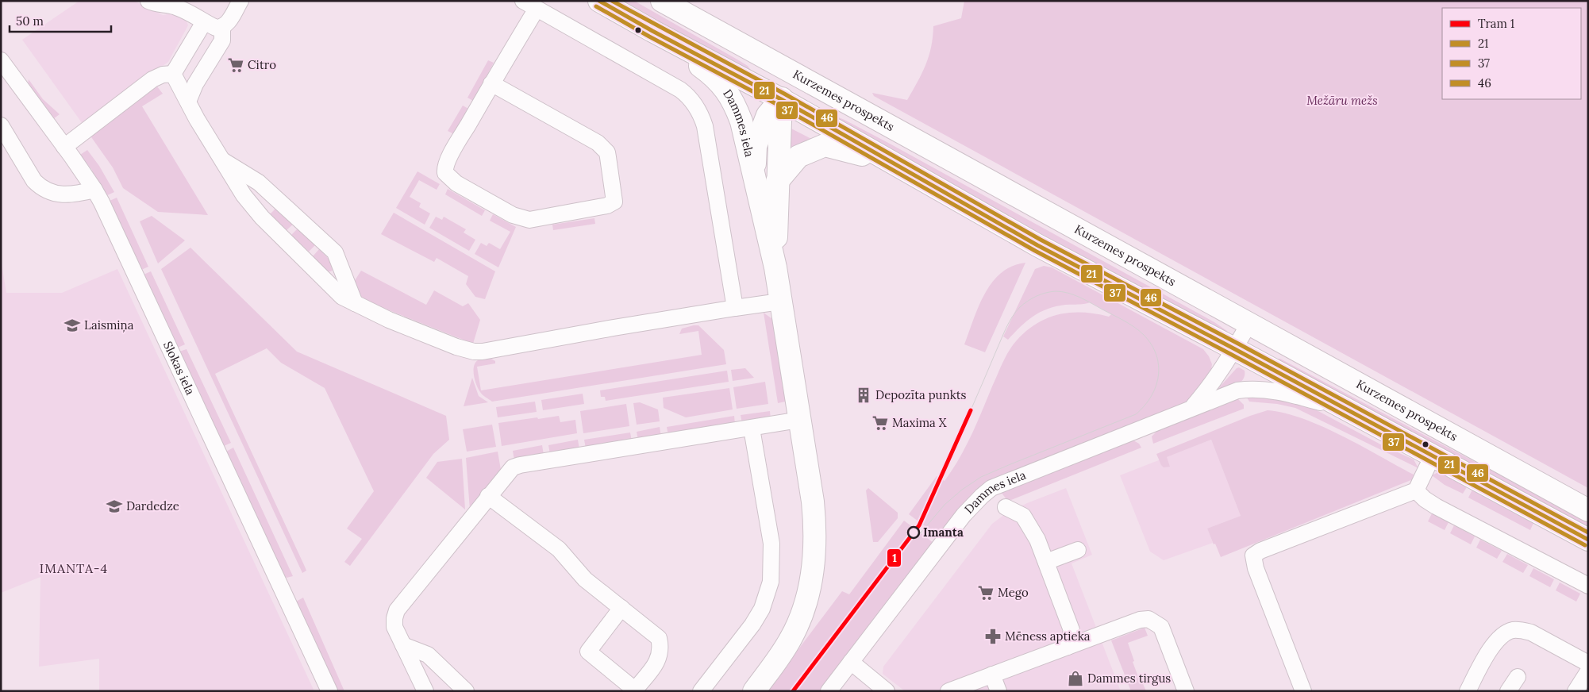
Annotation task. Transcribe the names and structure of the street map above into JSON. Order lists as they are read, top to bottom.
{
  "streets": {
    "main road": ["Kurzemes prospekts", "Dammes iela"],
    "street": ["Slokas iela"]
  },
  "crossings": [
    ["Kurzemes prospekts", "Dammes iela"]
  ],
  "districts": ["IMANTA-4"],
  "parks": ["Mežāru mežs"],
  "places": {
    "supermarket": ["Citro", "Maxima X", "Mego"],
    "school or university": ["Laismiņa", "Dardedze"],
    "building": ["Depozīta punkts"],
    "other": ["Imanta"],
    "pharmacy": ["Mēness aptieka"],
    "shop": ["Dammes tirgus"]
  },
  "lines": [
    "transit line 21",
    "transit line 46",
    "transit line 37",
    "tram line 1"
  ],
  "legend": [
    "Tram 1",
    "21",
    "37",
    "46"
  ],
  "scale_bar": "50 m"
}
